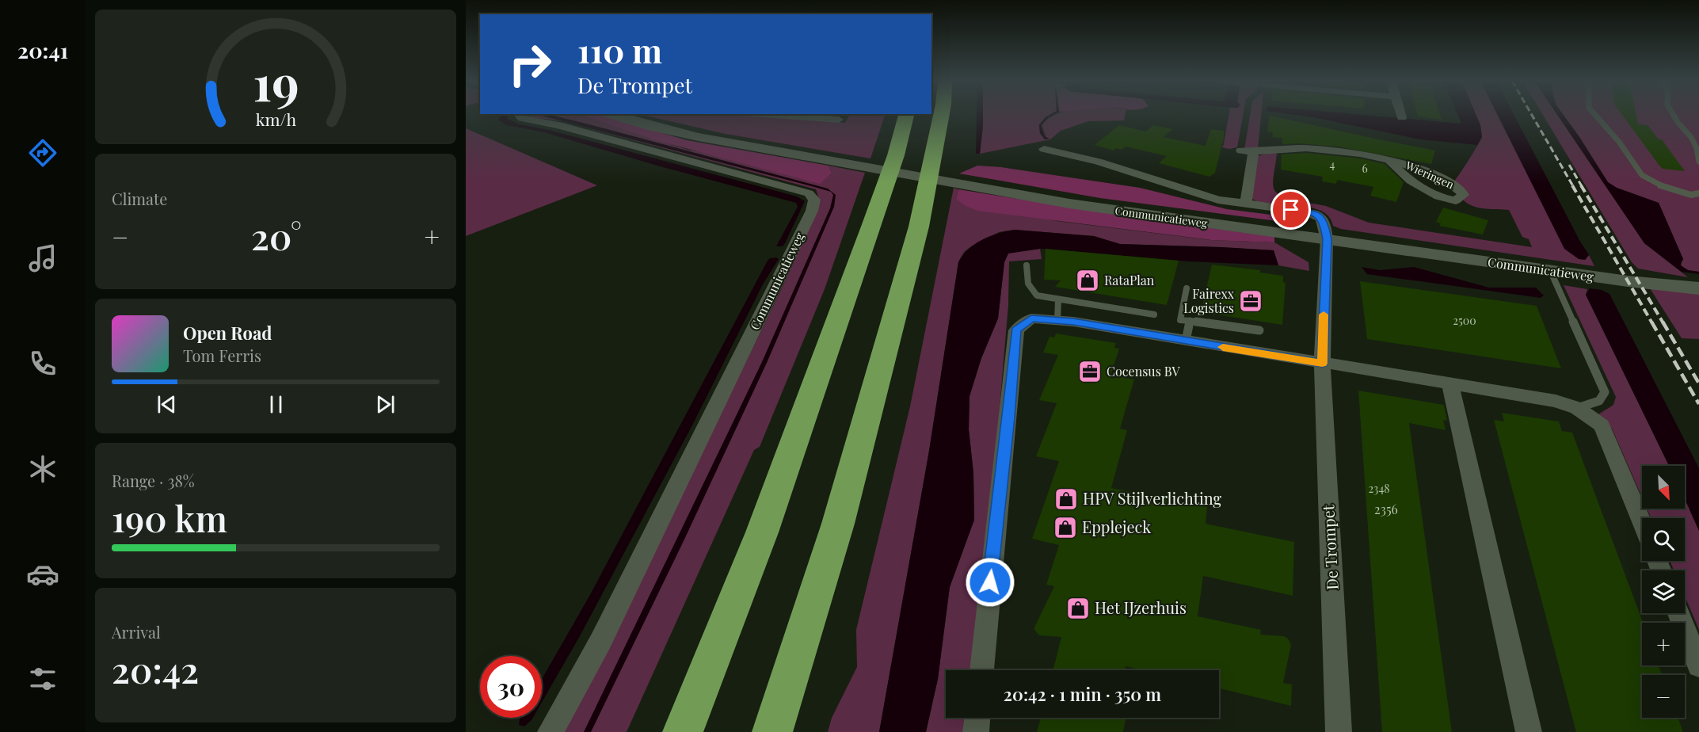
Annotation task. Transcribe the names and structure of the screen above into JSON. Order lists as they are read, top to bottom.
{
  "streets": {
    "street": ["Wieringen", "Communicatieweg", "De Trompet"]
  },
  "crossings": [
    ["Wieringen", "Communicatieweg"],
    ["Communicatieweg", "De Trompet"]
  ],
  "places": {
    "shop": [
      "RataPlan",
      "HPV Stijlverlichting",
      "Epplejeck",
      "Het IJzerhuis"
    ],
    "office": ["Fairexx Logistics", "Cocensus BV"]
  },
  "house_numbers": [
    "4",
    "6",
    "2500",
    "2348",
    "2356"
  ],
  "north": "bottom right",
  "page": {
    "tabs": "20:41",
    "turn": ["110 m", "De Trompet"],
    "tile": [
      "Climate",
      ["Range · 38%", "190 km"],
      ["Arrival", "20:42"]
    ],
    "heat": ["−", "20°", "+"],
    "song": ["Open Road", "Tom Ferris"],
    "map_buttons": ["+", "−"],
    "limit": "30",
    "trip": "20:42 · 1 min · 350 m",
    "gauge": ["19", "km/h"]
  }
}
